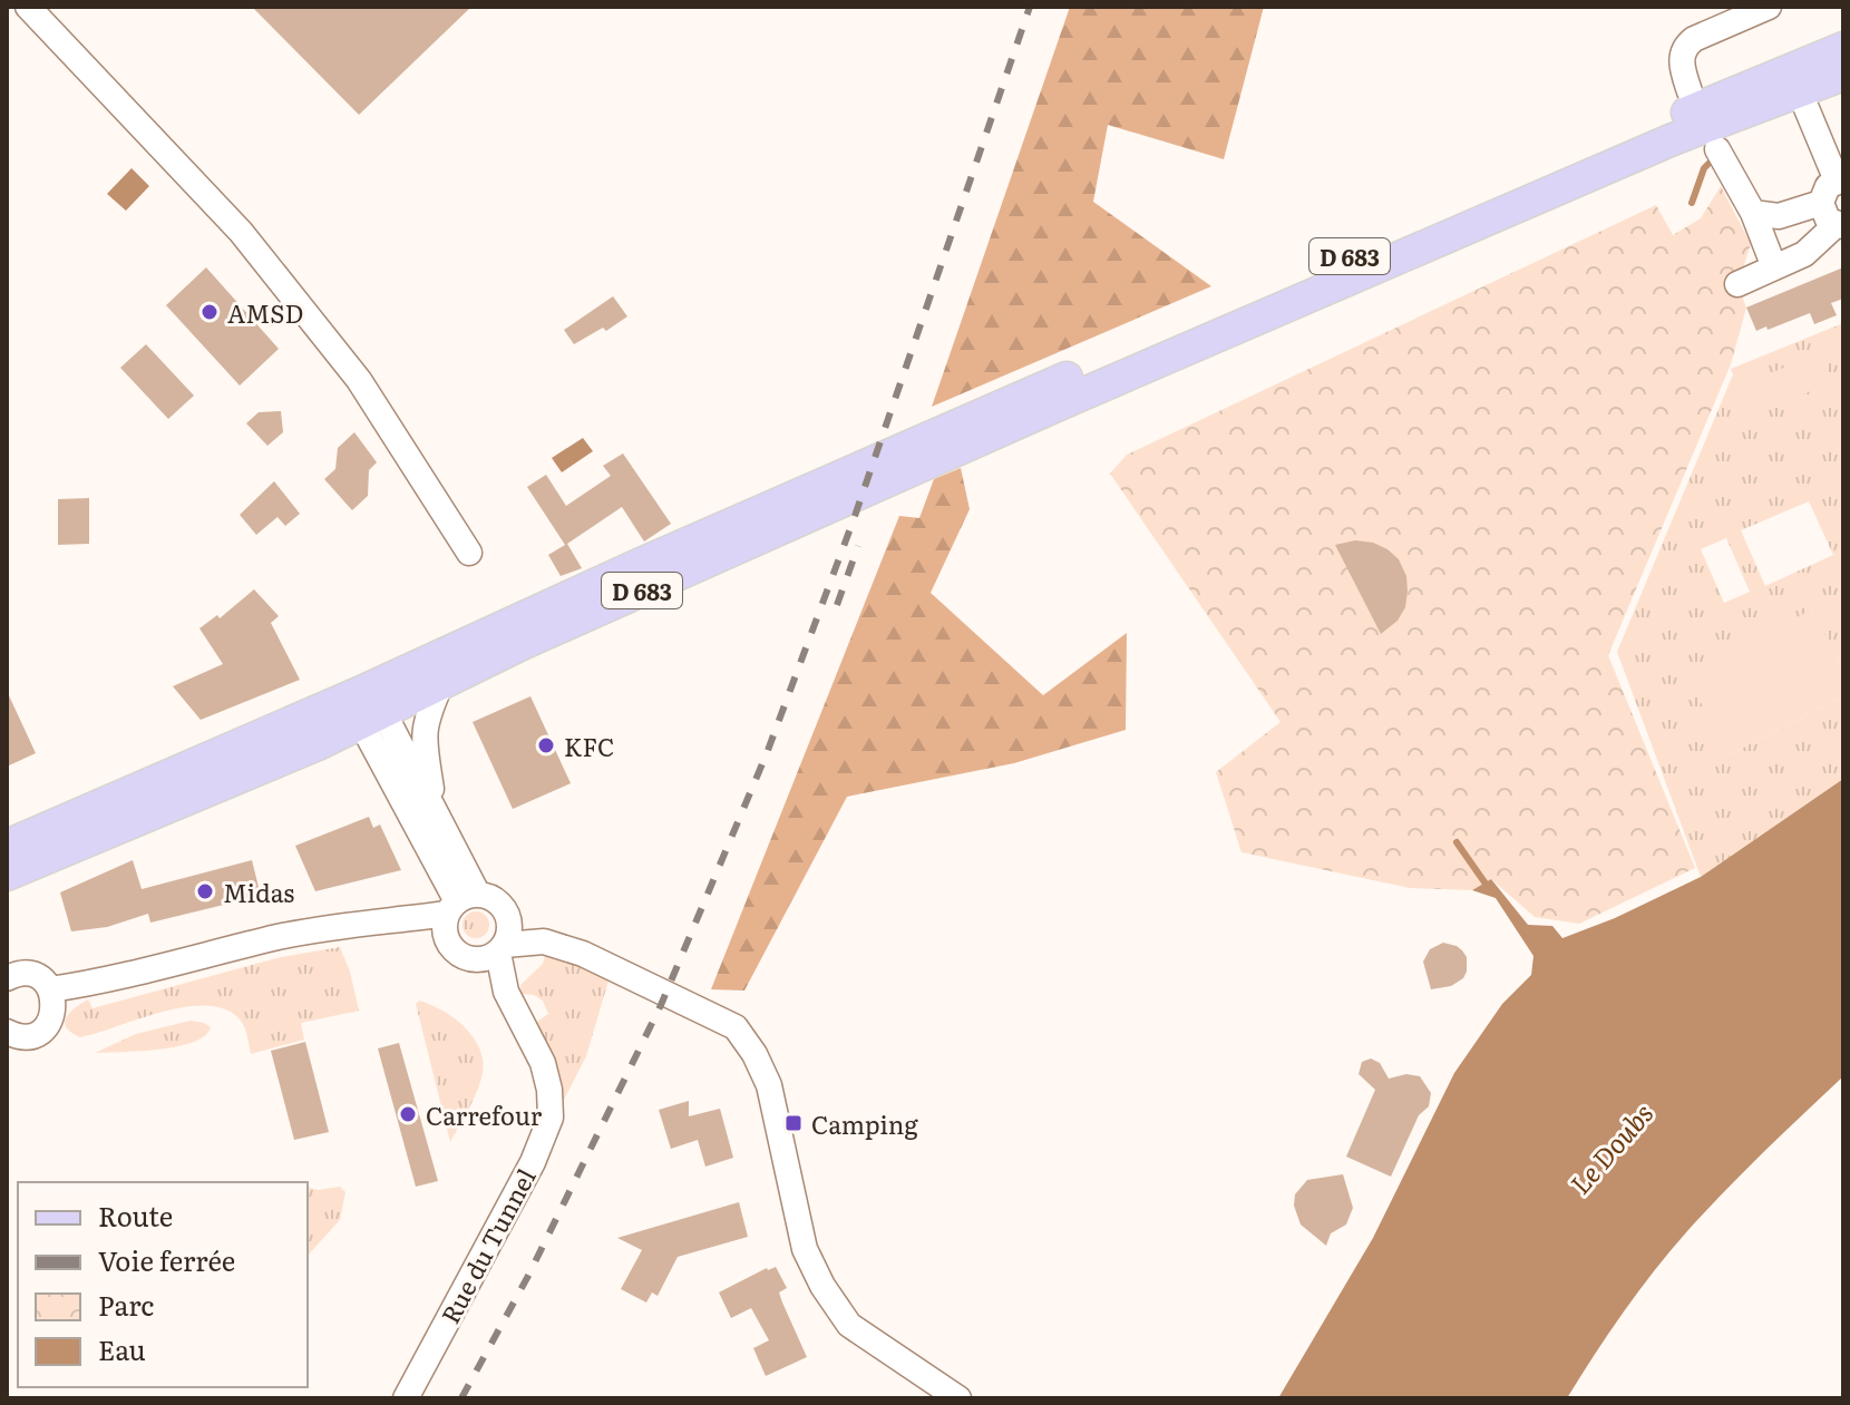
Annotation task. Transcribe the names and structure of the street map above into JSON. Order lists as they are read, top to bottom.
{
  "streets": {
    "main road": ["D 683"],
    "street": ["Rue du Tunnel"]
  },
  "water": ["Le Doubs"],
  "places": {
    "other": [
      "AMSD",
      "KFC",
      "Midas",
      "Carrefour"
    ],
    "transit": ["Camping"]
  },
  "legend": [
    "Route",
    "Voie ferrée",
    "Parc",
    "Eau"
  ]
}
